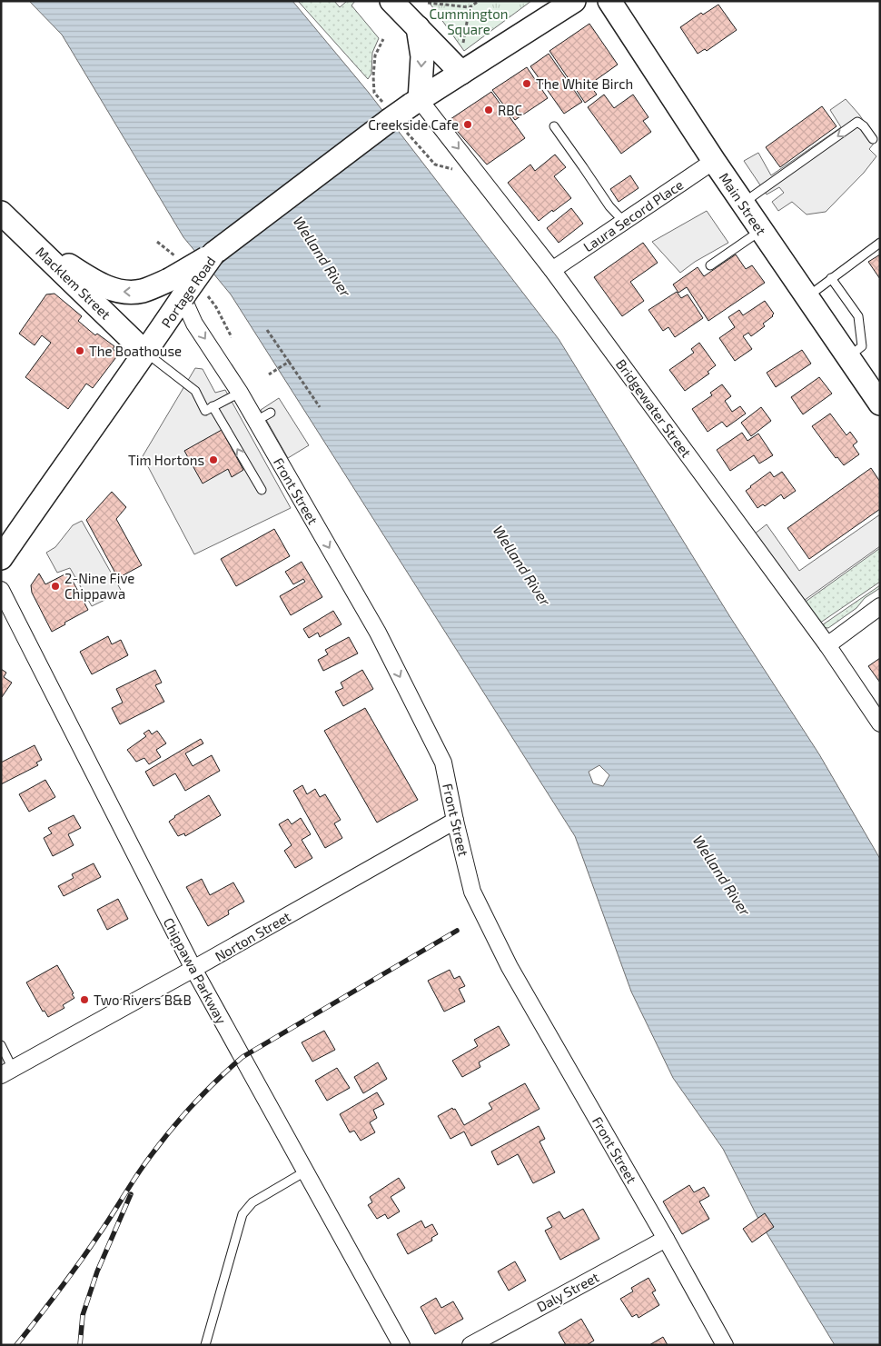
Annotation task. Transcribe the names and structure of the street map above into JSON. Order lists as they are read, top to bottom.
{
  "streets": {
    "main road": ["Main Street", "Macklem Street", "Portage Road"],
    "street": [
      "Laura Secord Place",
      "Bridgewater Street",
      "Front Street",
      "Norton Street",
      "Chippawa Parkway",
      "Daly Street"
    ]
  },
  "crossings": [
    ["Main Street", "Laura Secord Place"],
    ["Laura Secord Place", "Bridgewater Street"],
    ["Macklem Street", "Portage Road"],
    ["Portage Road", "Bridgewater Street"],
    ["Portage Road", "Front Street"],
    ["Front Street", "Norton Street"],
    ["Front Street", "Daly Street"],
    ["Norton Street", "Chippawa Parkway"]
  ],
  "one_way": ["Front Street"],
  "water": ["Welland River"],
  "parks": ["Cummington Square"],
  "places": [
    "The White Birch",
    "RBC",
    "Creekside Cafe",
    "The Boathouse",
    "Tim Hortons",
    "2-Nine Five Chippawa",
    "Two Rivers B&B"
  ]
}
